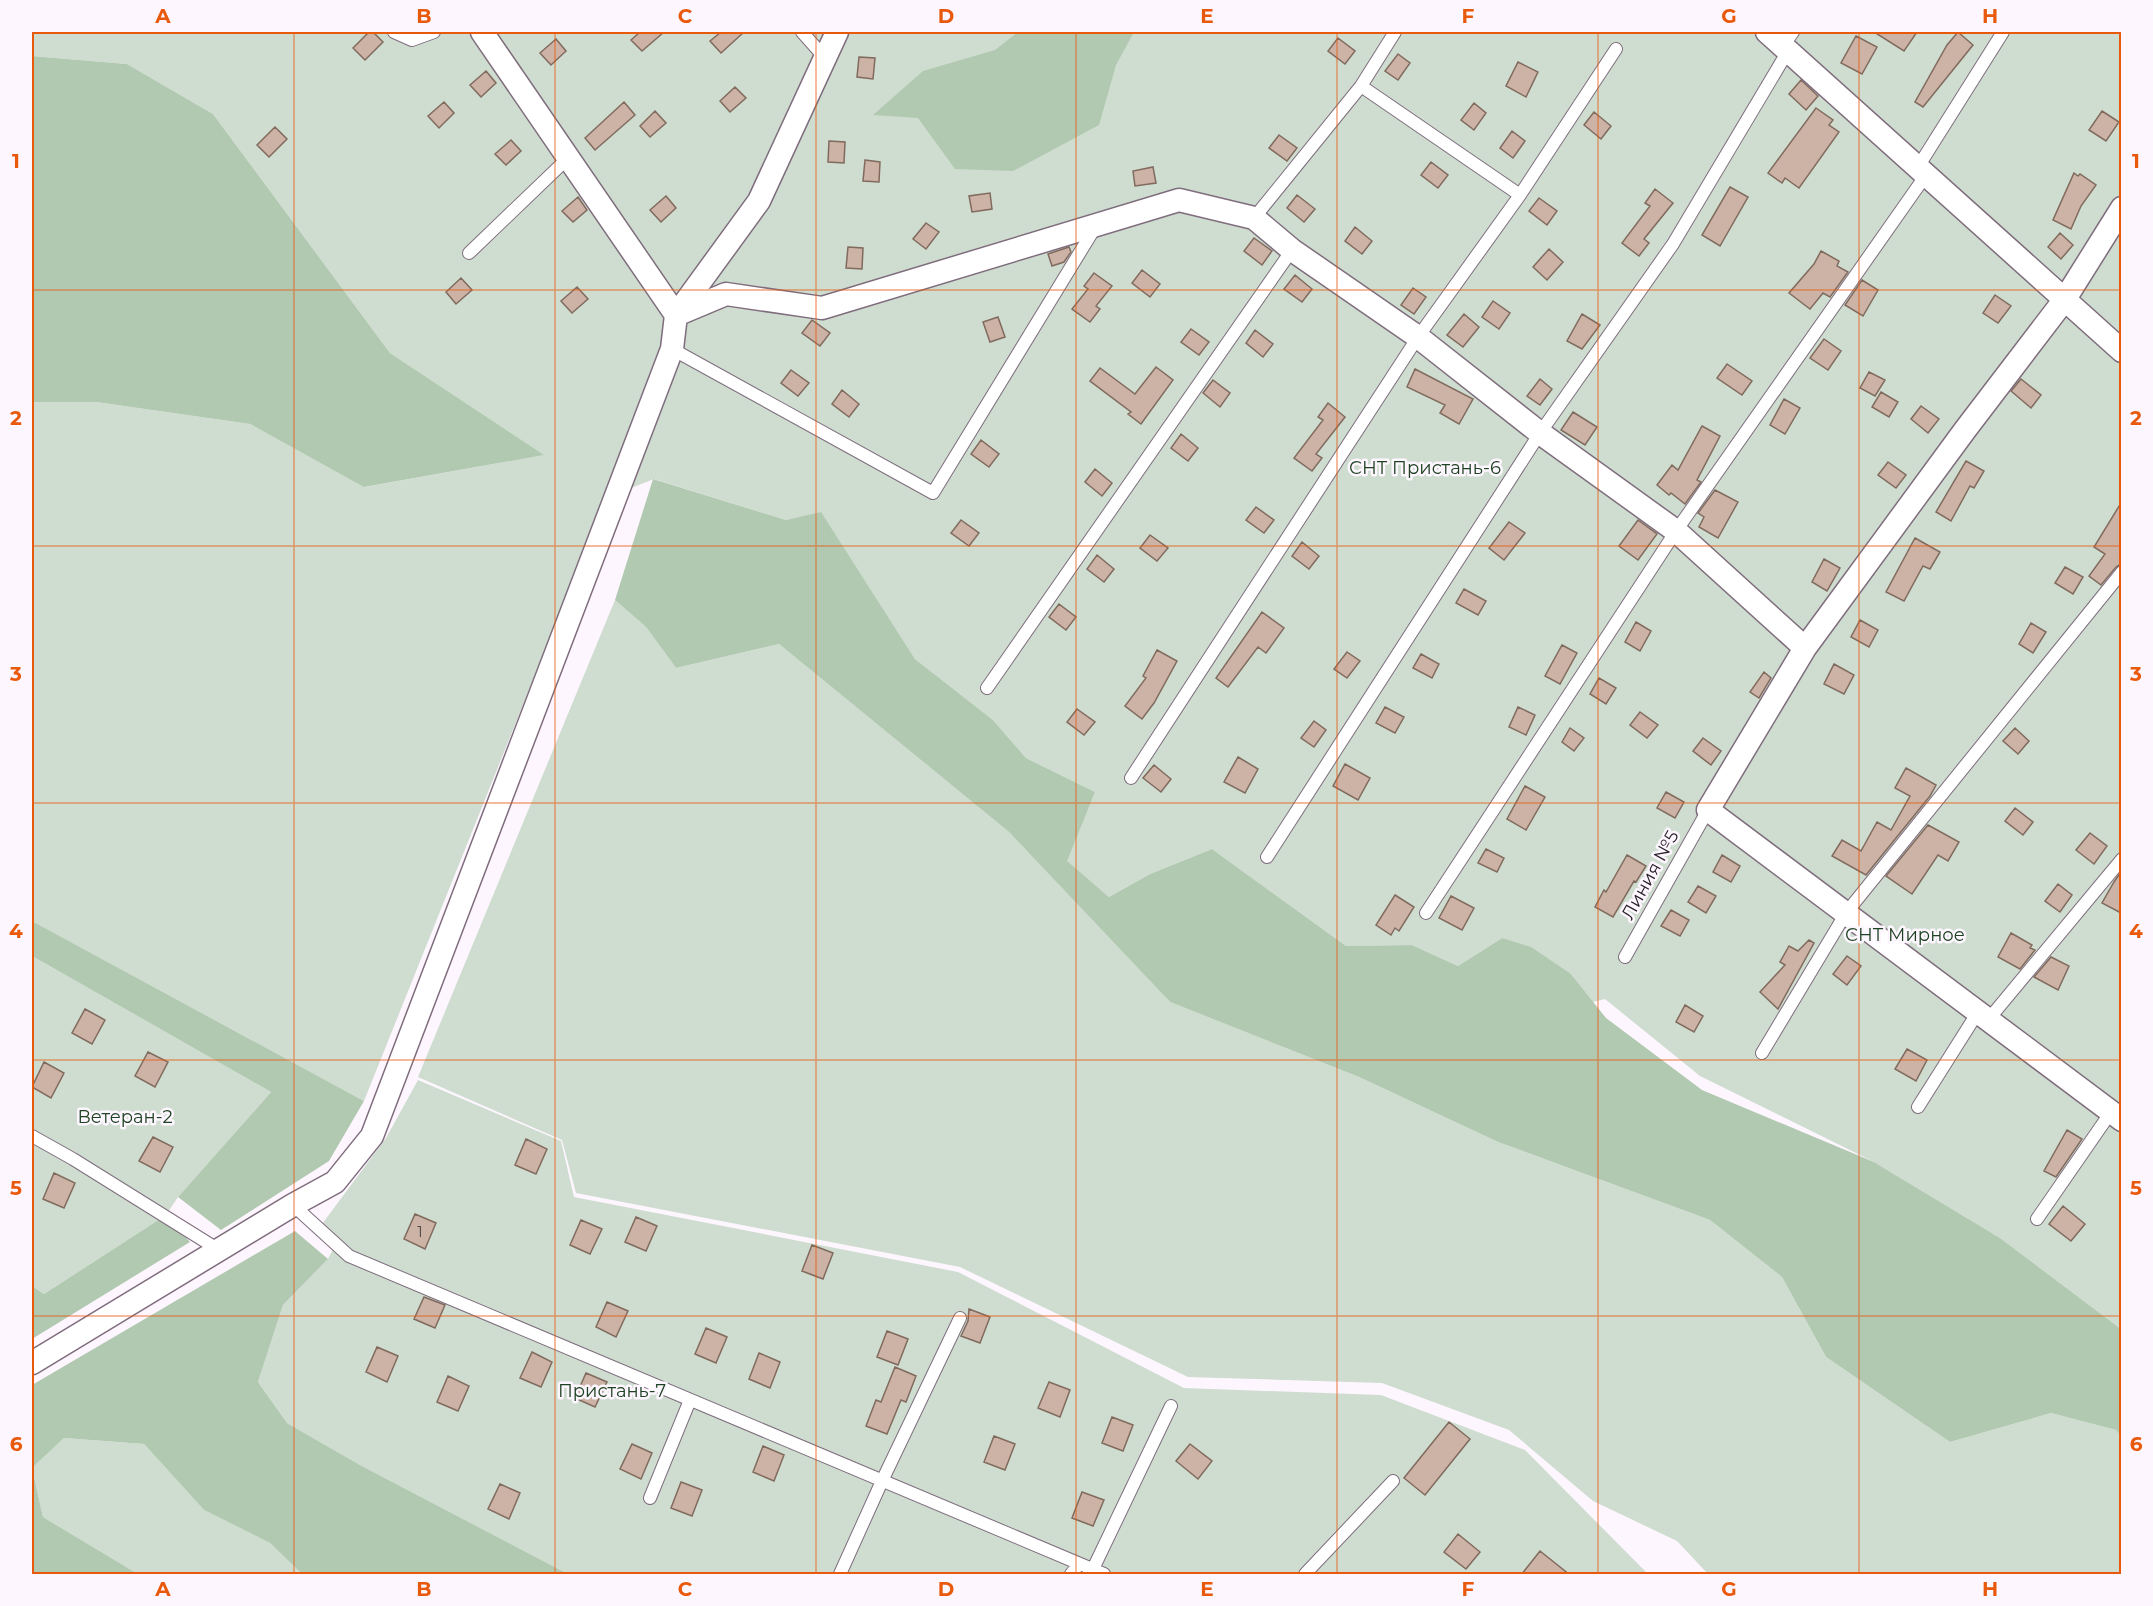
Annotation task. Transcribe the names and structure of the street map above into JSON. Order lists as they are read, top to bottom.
{
  "streets": {
    "lane": ["Линия №5"]
  },
  "parks": [
    "СНТ Пристань-6",
    "СНТ Мирное",
    "Ветеран-2",
    "Пристань-7"
  ],
  "house_numbers": ["1"],
  "grid": {
    "columns": [
      "A",
      "B",
      "C",
      "D",
      "E",
      "F",
      "G",
      "H"
    ],
    "rows": [
      "1",
      "2",
      "3",
      "4",
      "5",
      "6"
    ]
  }
}
